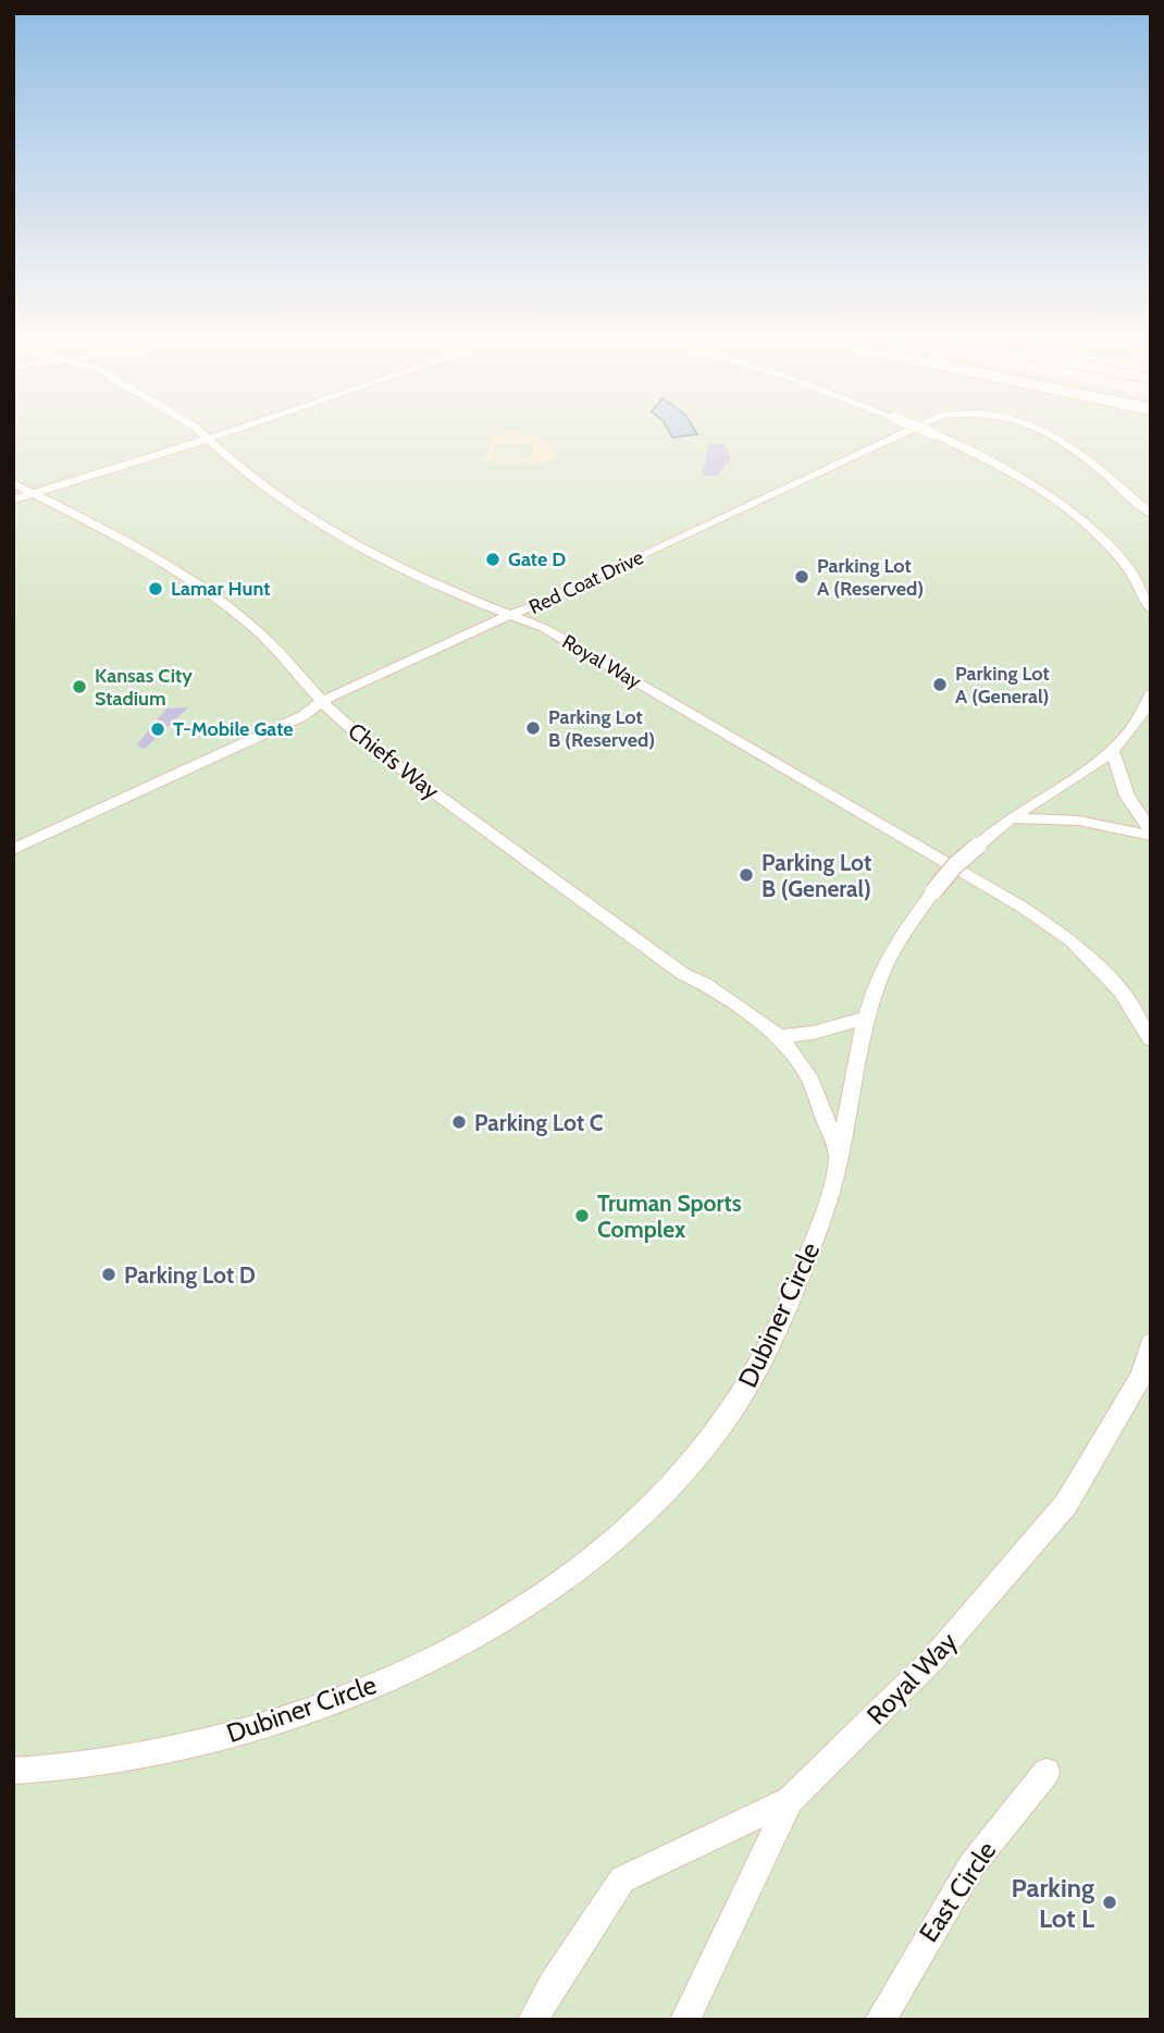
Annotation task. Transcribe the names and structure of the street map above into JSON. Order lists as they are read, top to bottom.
{
  "streets": {
    "street": [
      "Red Coat Drive",
      "Royal Way",
      "Chiefs Way",
      "Dubiner Circle",
      "East Circle"
    ]
  },
  "crossings": [
    ["Red Coat Drive", "Royal Way"],
    ["Red Coat Drive", "Chiefs Way"],
    ["Chiefs Way", "Dubiner Circle"]
  ],
  "places": [
    "Gate D",
    "Parking Lot A (Reserved)",
    "Lamar Hunt",
    "Parking Lot A (General)",
    "Kansas City Stadium",
    "Parking Lot B (Reserved)",
    "T-Mobile Gate",
    "Parking Lot B (General)",
    "Parking Lot C",
    "Truman Sports Complex",
    "Parking Lot D",
    "Parking Lot L"
  ]
}
